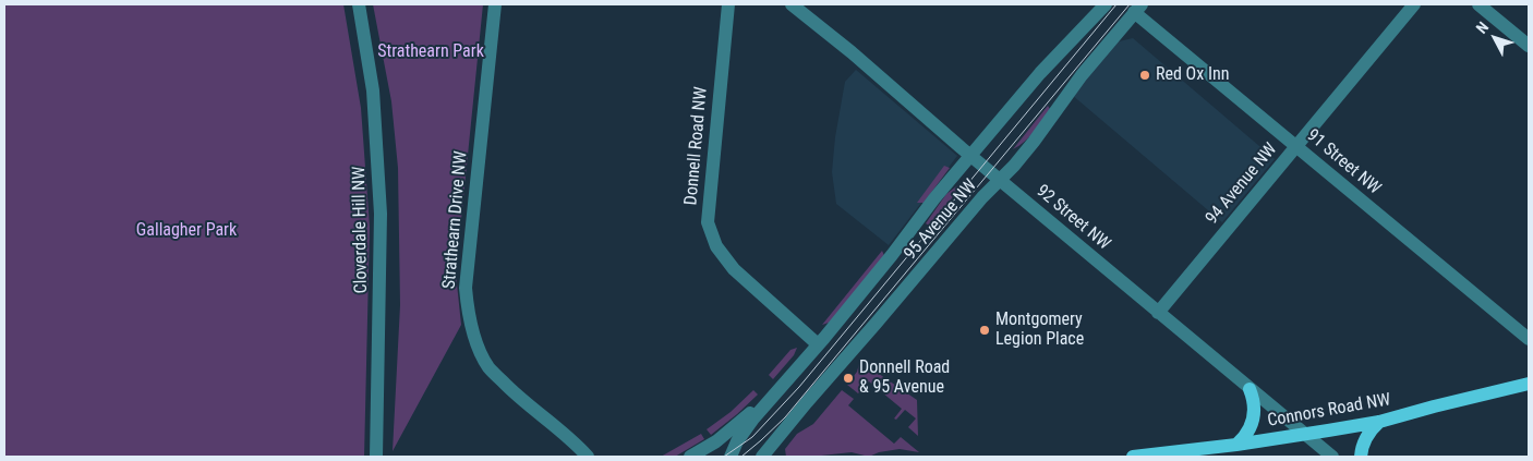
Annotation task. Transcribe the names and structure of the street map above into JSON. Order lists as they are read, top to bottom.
{
  "streets": {
    "main road": ["Connors Road NW"],
    "street": [
      "Donnell Road NW",
      "91 Street NW",
      "94 Avenue NW",
      "92 Street NW",
      "Strathearn Drive NW",
      "95 Avenue NW",
      "Cloverdale Hill NW"
    ]
  },
  "crossings": [
    ["Donnell Road NW", "95 Avenue NW"],
    ["91 Street NW", "94 Avenue NW"],
    ["91 Street NW", "95 Avenue NW"],
    ["94 Avenue NW", "92 Street NW"],
    ["92 Street NW", "95 Avenue NW"],
    ["92 Street NW", "Connors Road NW"]
  ],
  "parks": ["Strathearn Park", "Gallagher Park"],
  "places": ["Red Ox Inn", "Montgomery Legion Place", "Donnell Road & 95 Avenue"],
  "north": "top left"
}
